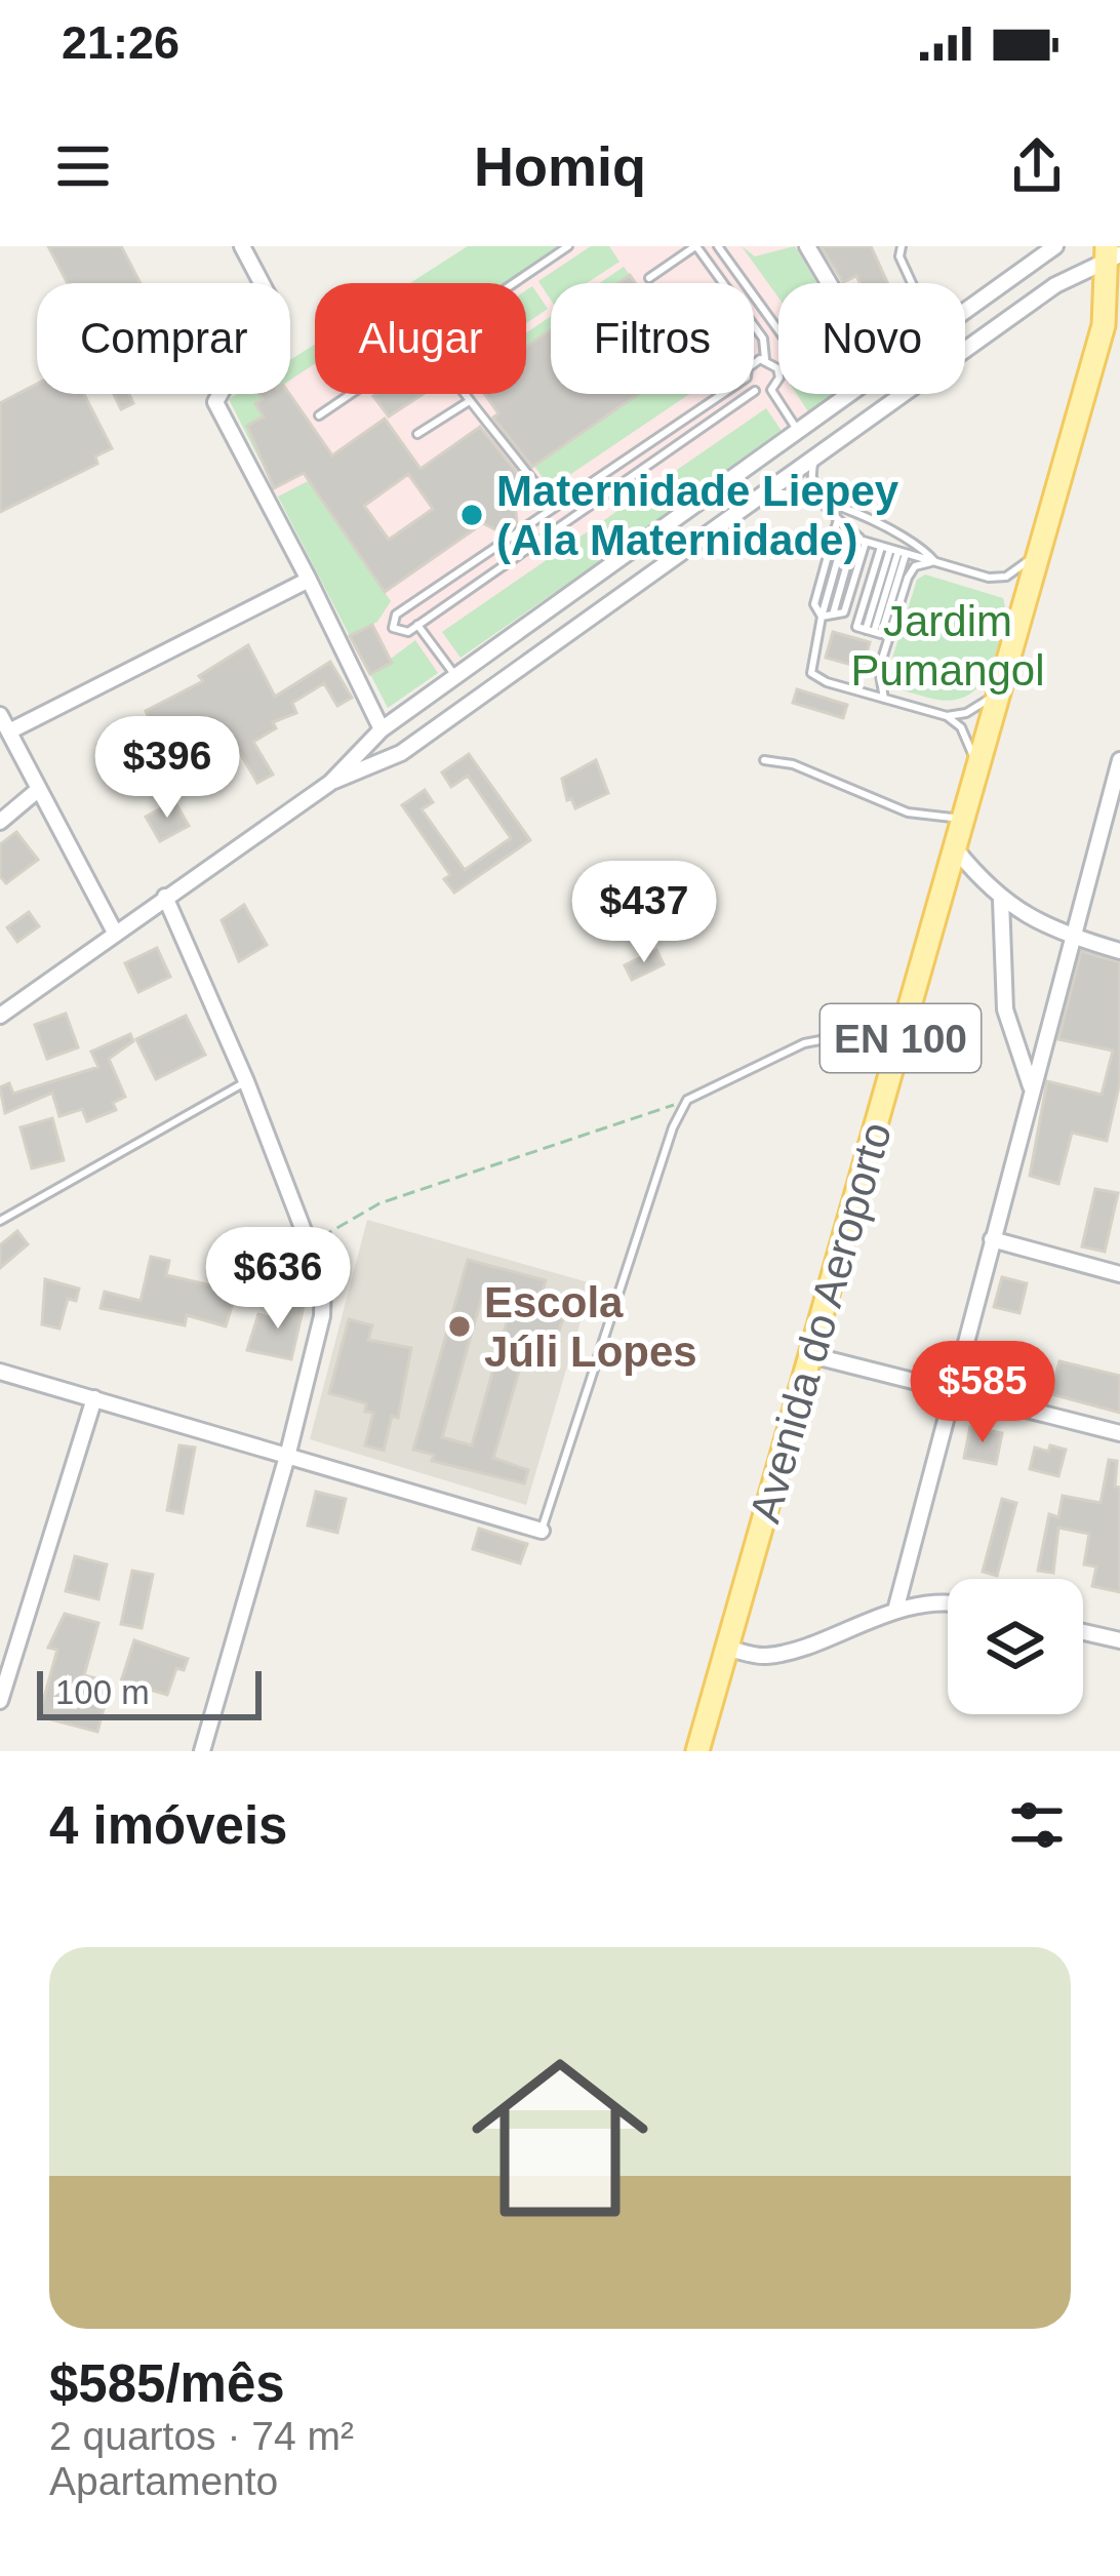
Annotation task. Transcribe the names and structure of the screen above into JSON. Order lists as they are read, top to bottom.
{
  "streets": {
    "main road": ["EN 100", "Avenida do Aeroporto"]
  },
  "crossings": [
    ["EN 100", "Avenida do Aeroporto"]
  ],
  "parks": ["Jardim Pumangol"],
  "places": ["Maternidade Liepey (Ala Maternidade)", "Escola Júli Lopes"],
  "scale_bar": "100 m",
  "page": {
    "status": "21:26",
    "header": "Homiq",
    "chip": [
      "Comprar",
      "Alugar",
      "Filtros",
      "Novo"
    ],
    "price": [
      "$396",
      "$437",
      "$636",
      "$585"
    ],
    "scale": "100 m",
    "heading": "4 imóveis",
    "list": [
      {
        "name": "$585/mês",
        "note": "2 quartos · 74 m² · Apartamento"
      }
    ]
  }
}
